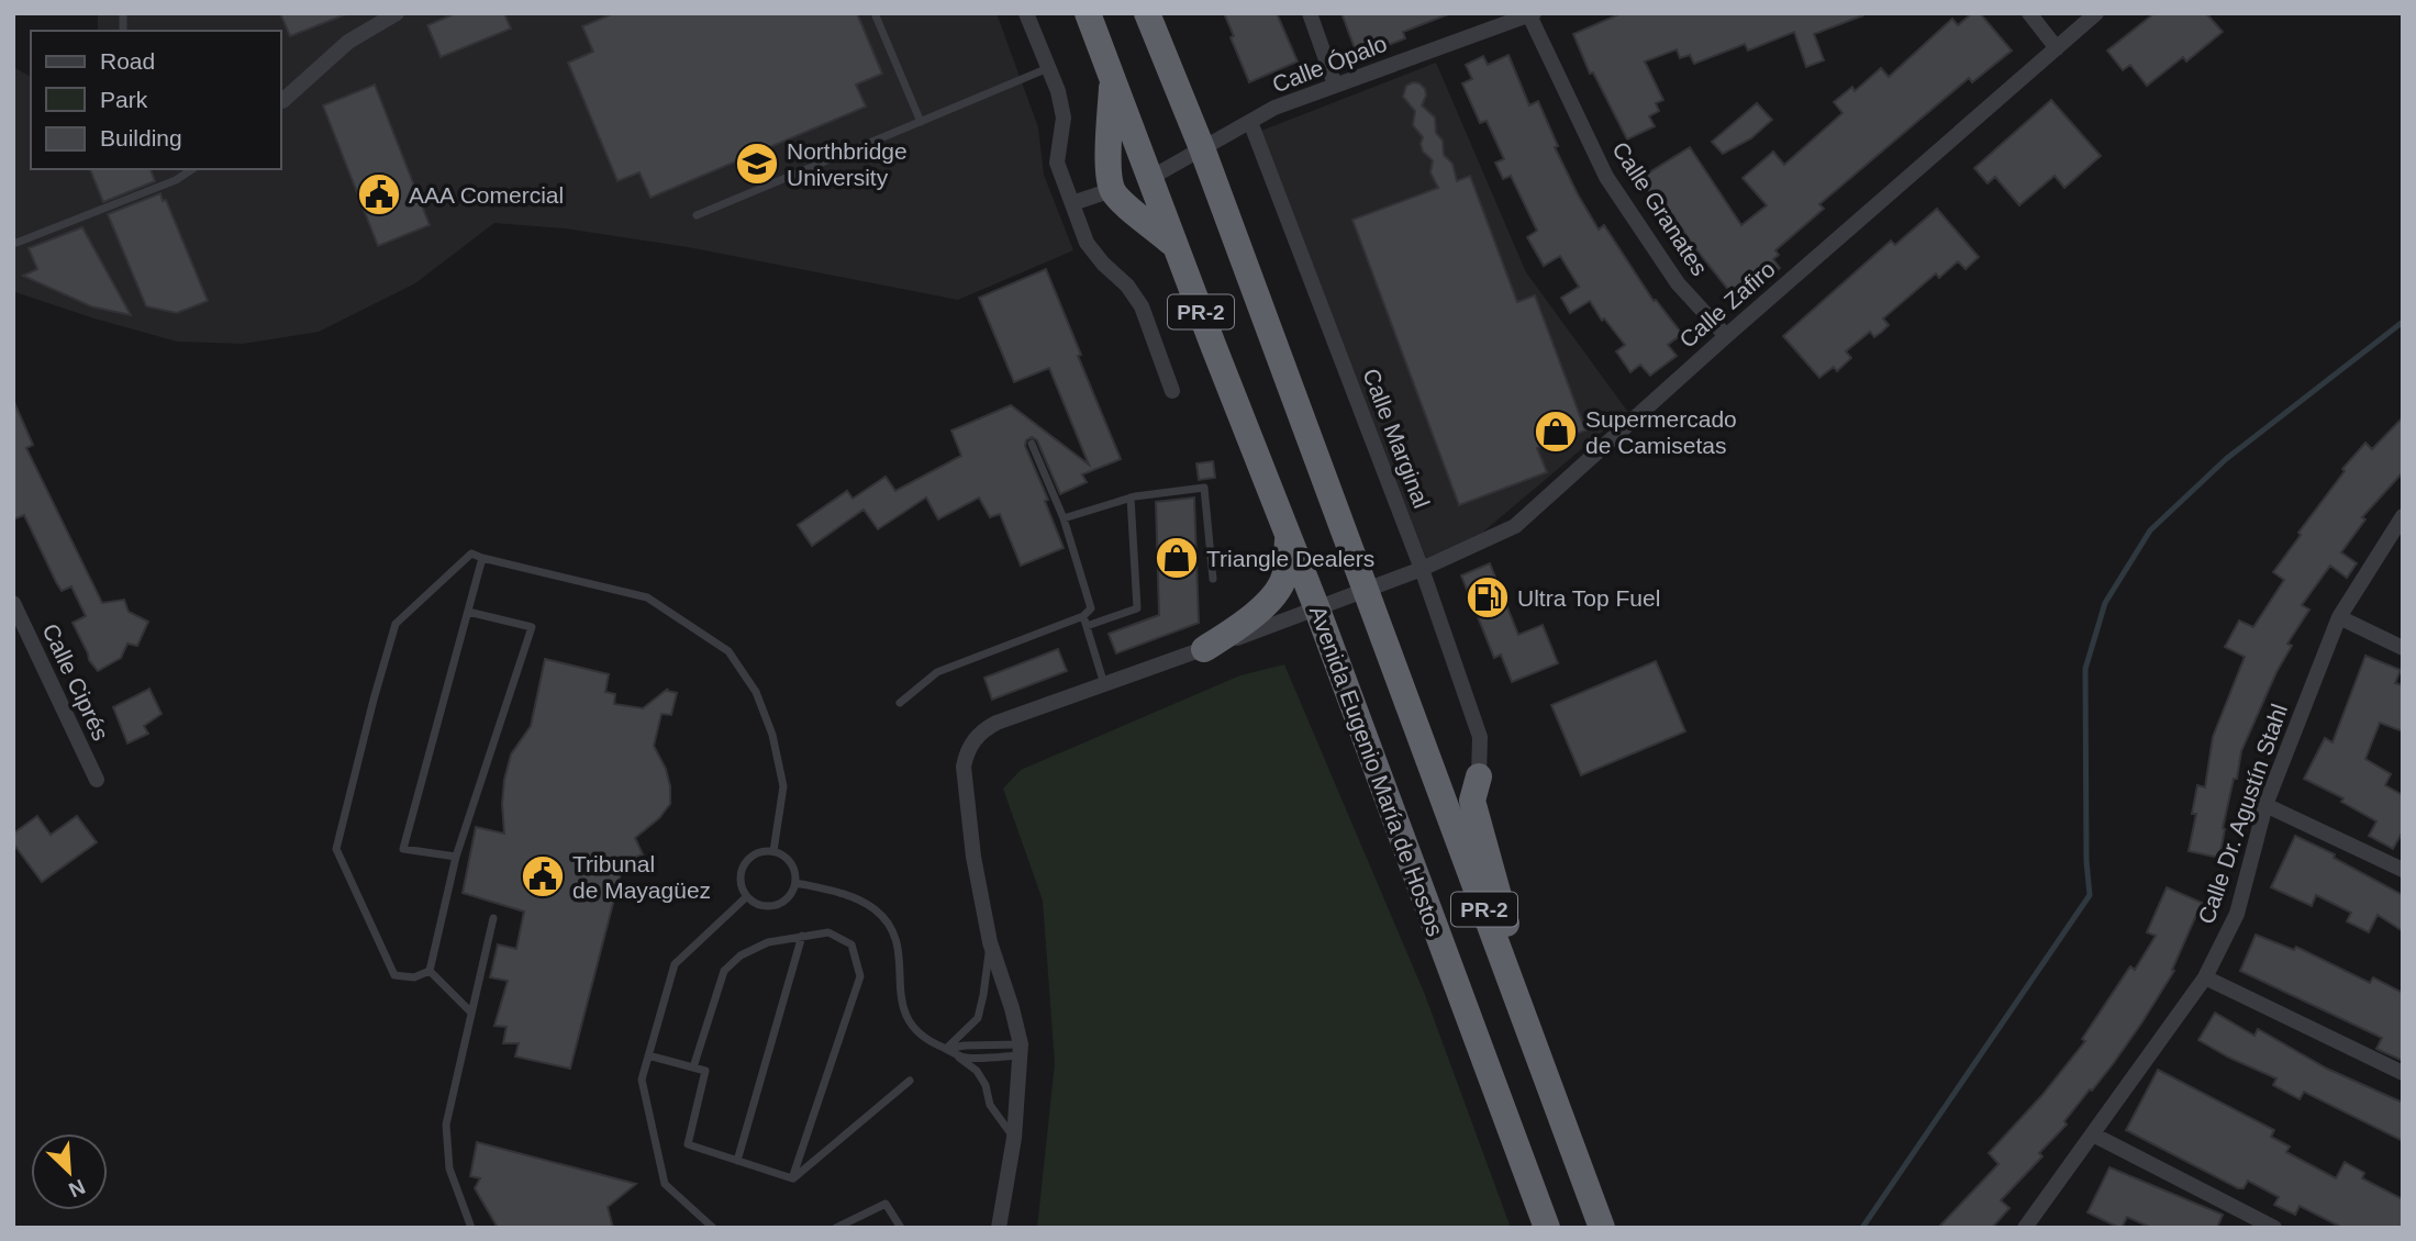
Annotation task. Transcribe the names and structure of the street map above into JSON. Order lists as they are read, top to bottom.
{
  "streets": {
    "highway": ["PR-2", "Avenida Eugenio María de Hostos"],
    "street": [
      "Calle Ópalo",
      "Calle Granates",
      "Calle Zafiro",
      "Calle Marginal",
      "Calle Ciprés",
      "Calle Dr. Agustín Stahl"
    ]
  },
  "crossings": [
    ["Calle Ópalo", "Calle Granates"],
    ["Calle Ópalo", "PR-2"],
    ["Calle Ópalo", "Calle Marginal"],
    ["Calle Ópalo", "Avenida Eugenio María de Hostos"],
    ["Calle Granates", "Calle Zafiro"],
    ["Calle Zafiro", "PR-2"],
    ["Calle Zafiro", "Calle Marginal"],
    ["Calle Zafiro", "Avenida Eugenio María de Hostos"]
  ],
  "places": {
    "school or university": ["Northbridge University"],
    "public building": ["AAA Comercial", "Tribunal de Mayagüez"],
    "shop": ["Supermercado de Camisetas", "Triangle Dealers"],
    "fuel station": ["Ultra Top Fuel"]
  },
  "legend": ["Road", "Park", "Building"],
  "north": "bottom right"
}
